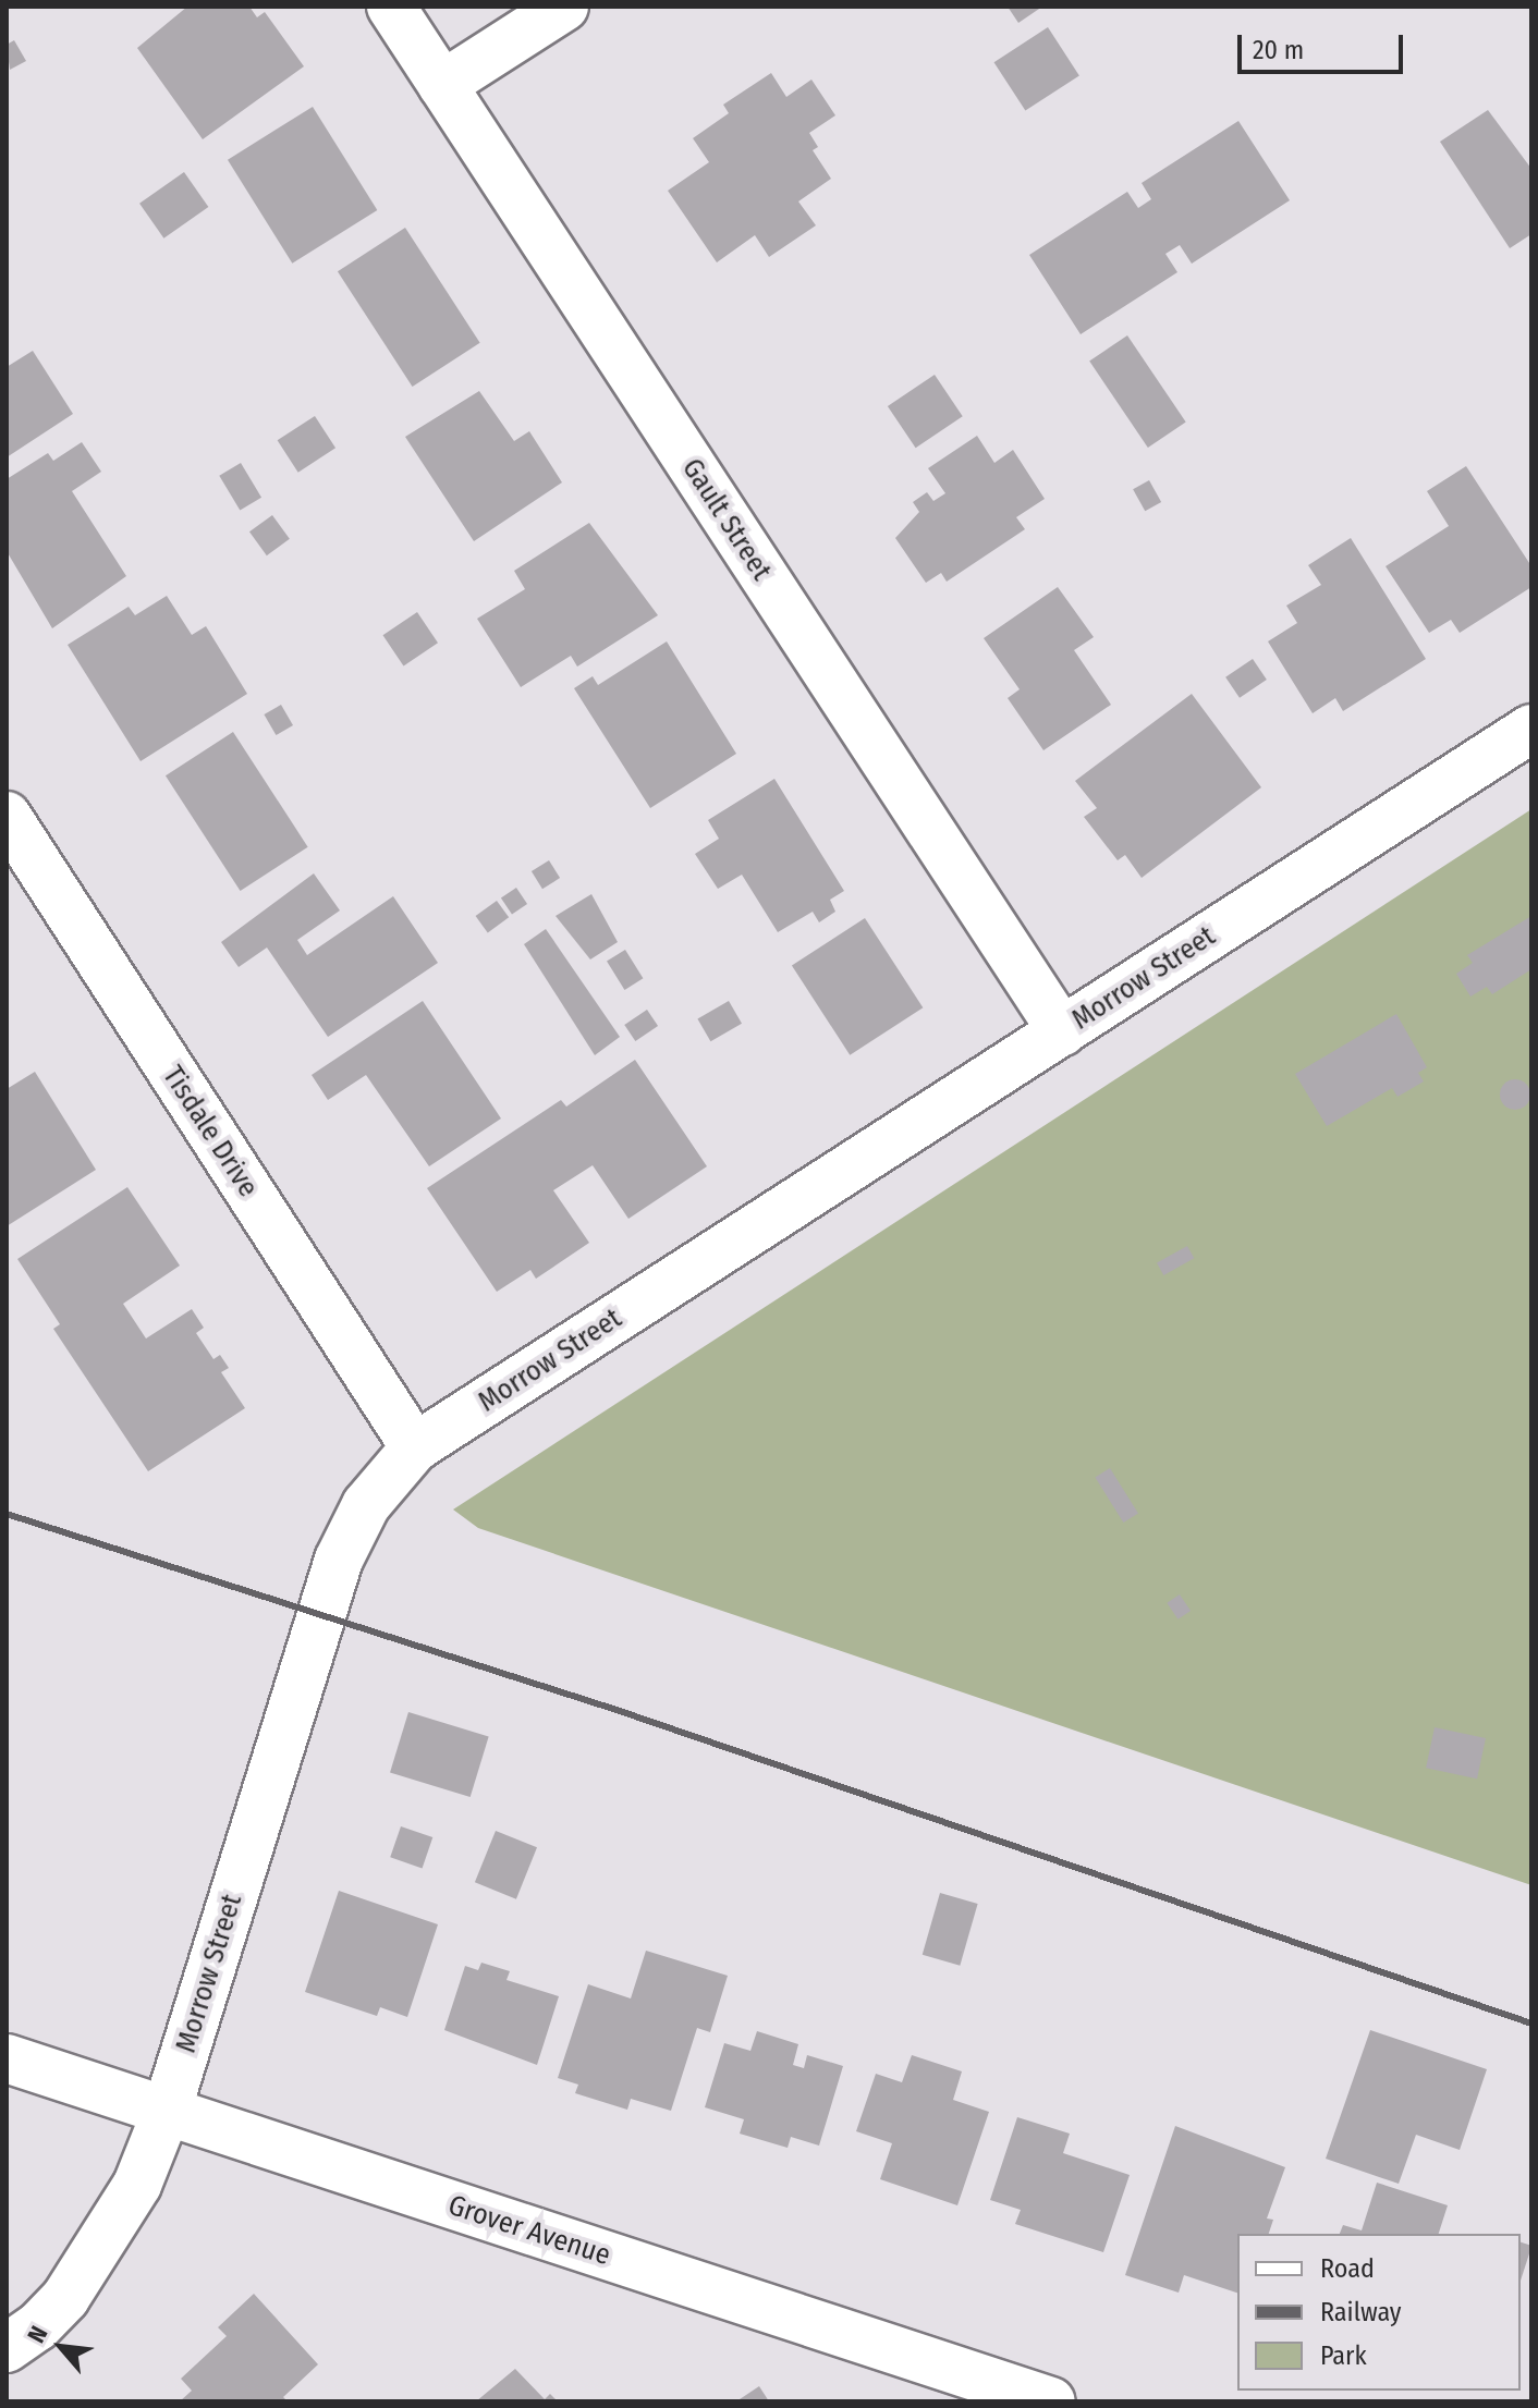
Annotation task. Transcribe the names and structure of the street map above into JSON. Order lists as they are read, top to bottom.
{
  "streets": {
    "street": [
      "Gault Street",
      "Morrow Street",
      "Tisdale Drive",
      "Grover Avenue"
    ]
  },
  "crossings": [
    ["Gault Street", "Morrow Street"],
    ["Morrow Street", "Tisdale Drive"],
    ["Morrow Street", "Grover Avenue"]
  ],
  "legend": ["Road", "Railway", "Park"],
  "scale_bar": "20 m",
  "north": "top left"
}
